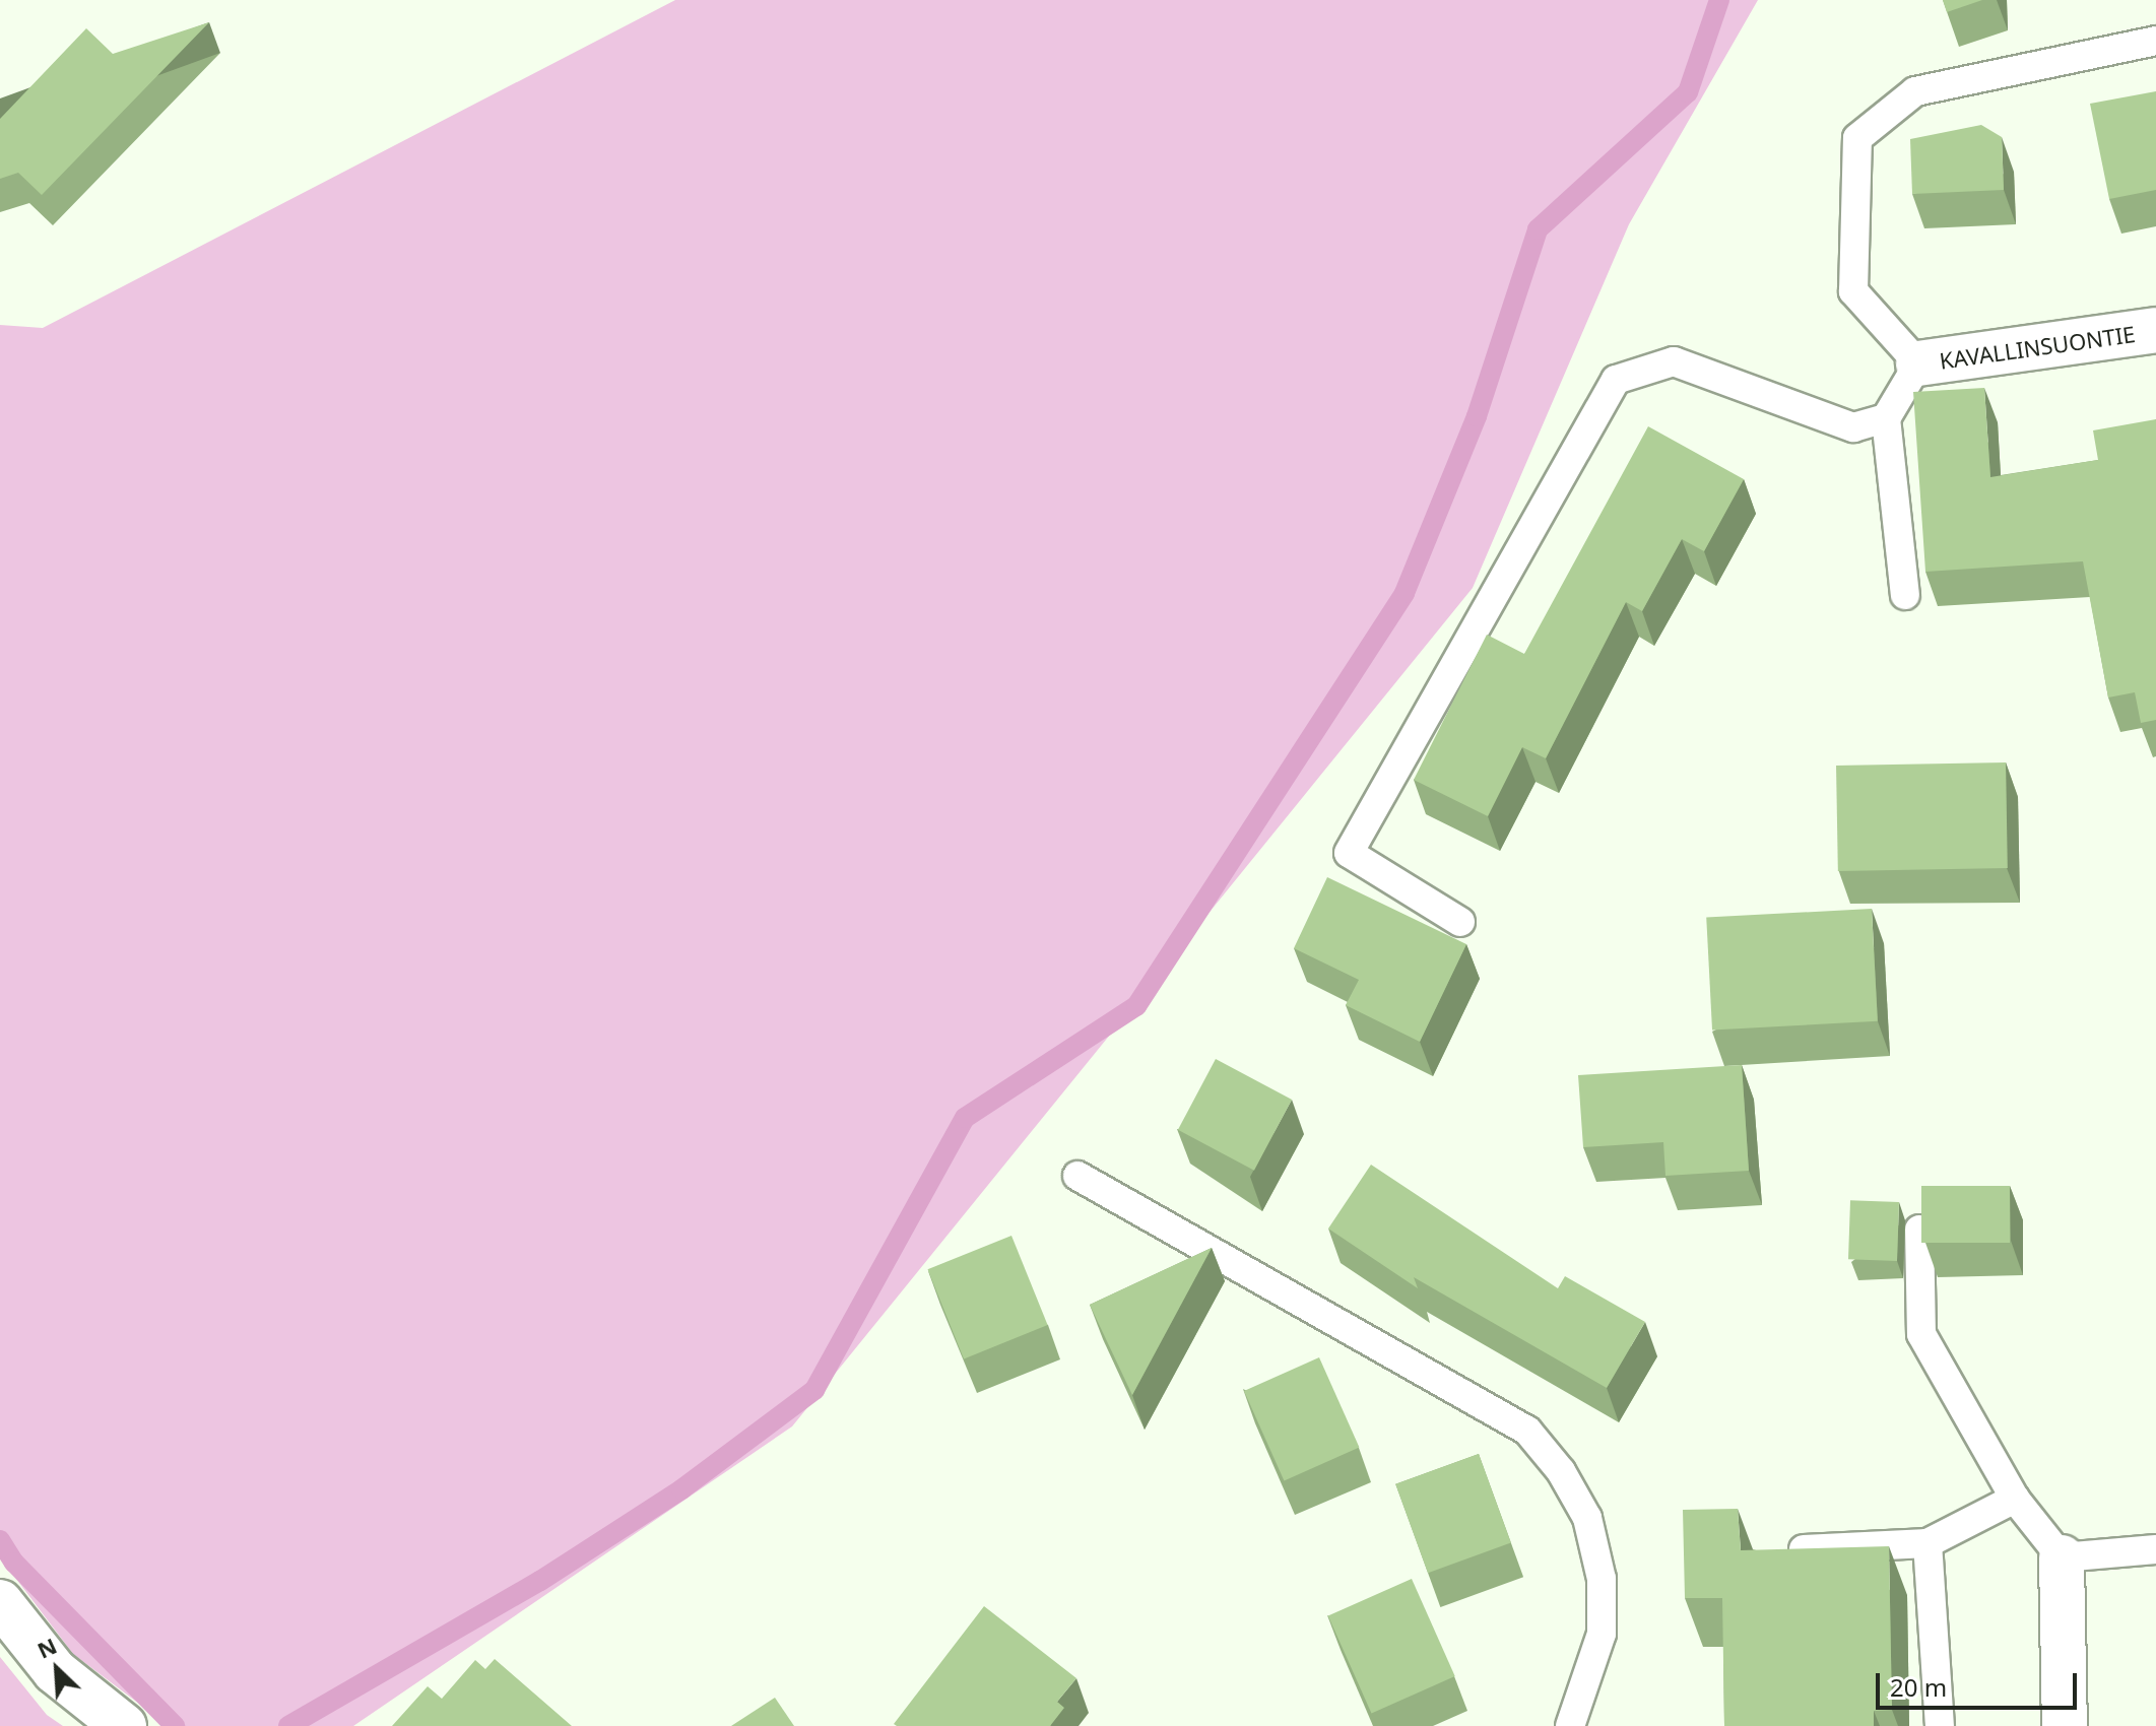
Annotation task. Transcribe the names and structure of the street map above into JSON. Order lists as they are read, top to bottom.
{
  "streets": {
    "street": ["KAVALLINSUONTIE"]
  },
  "scale_bar": "20 m",
  "north": "top left"
}
